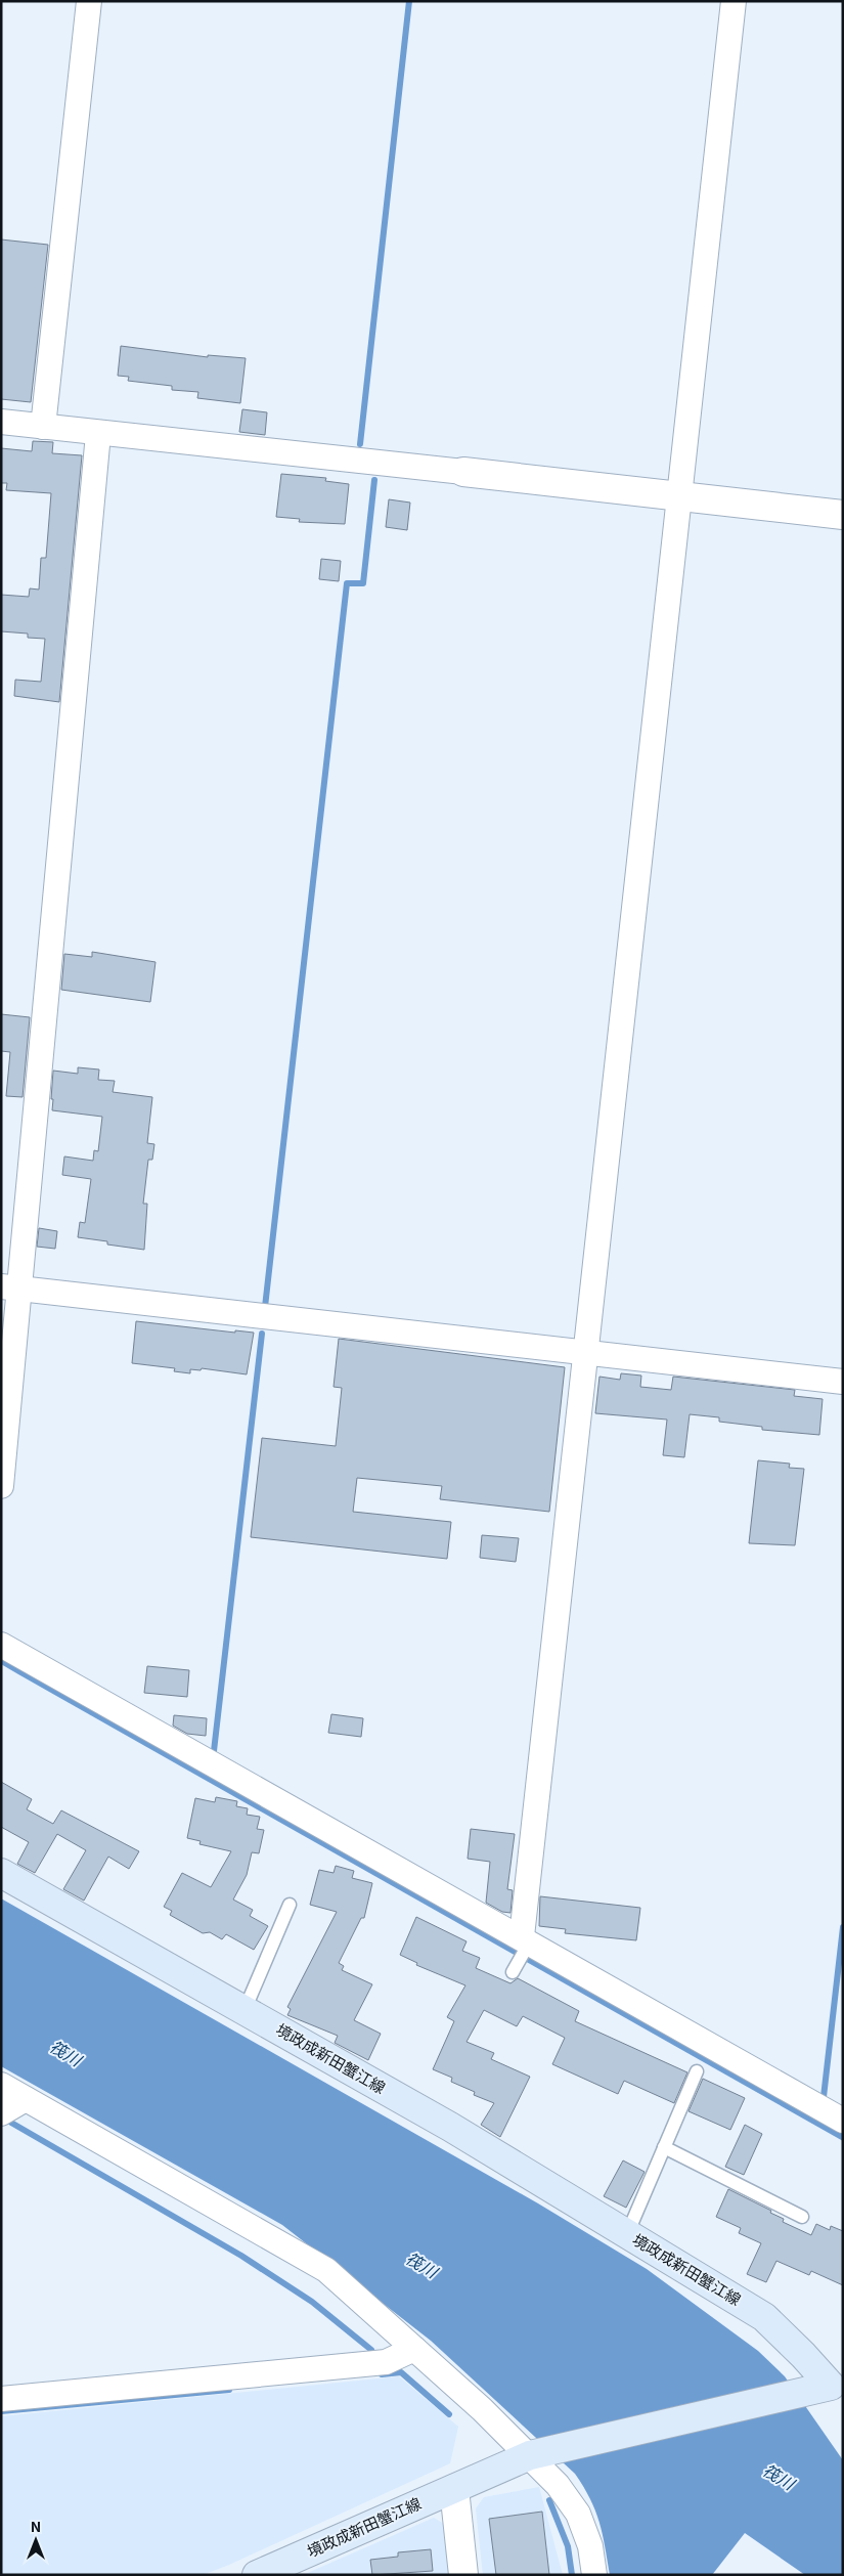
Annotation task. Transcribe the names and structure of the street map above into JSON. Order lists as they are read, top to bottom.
{
  "streets": {
    "main road": ["境政成新田蟹江線"]
  },
  "water": ["筏川"],
  "north": "top"
}
